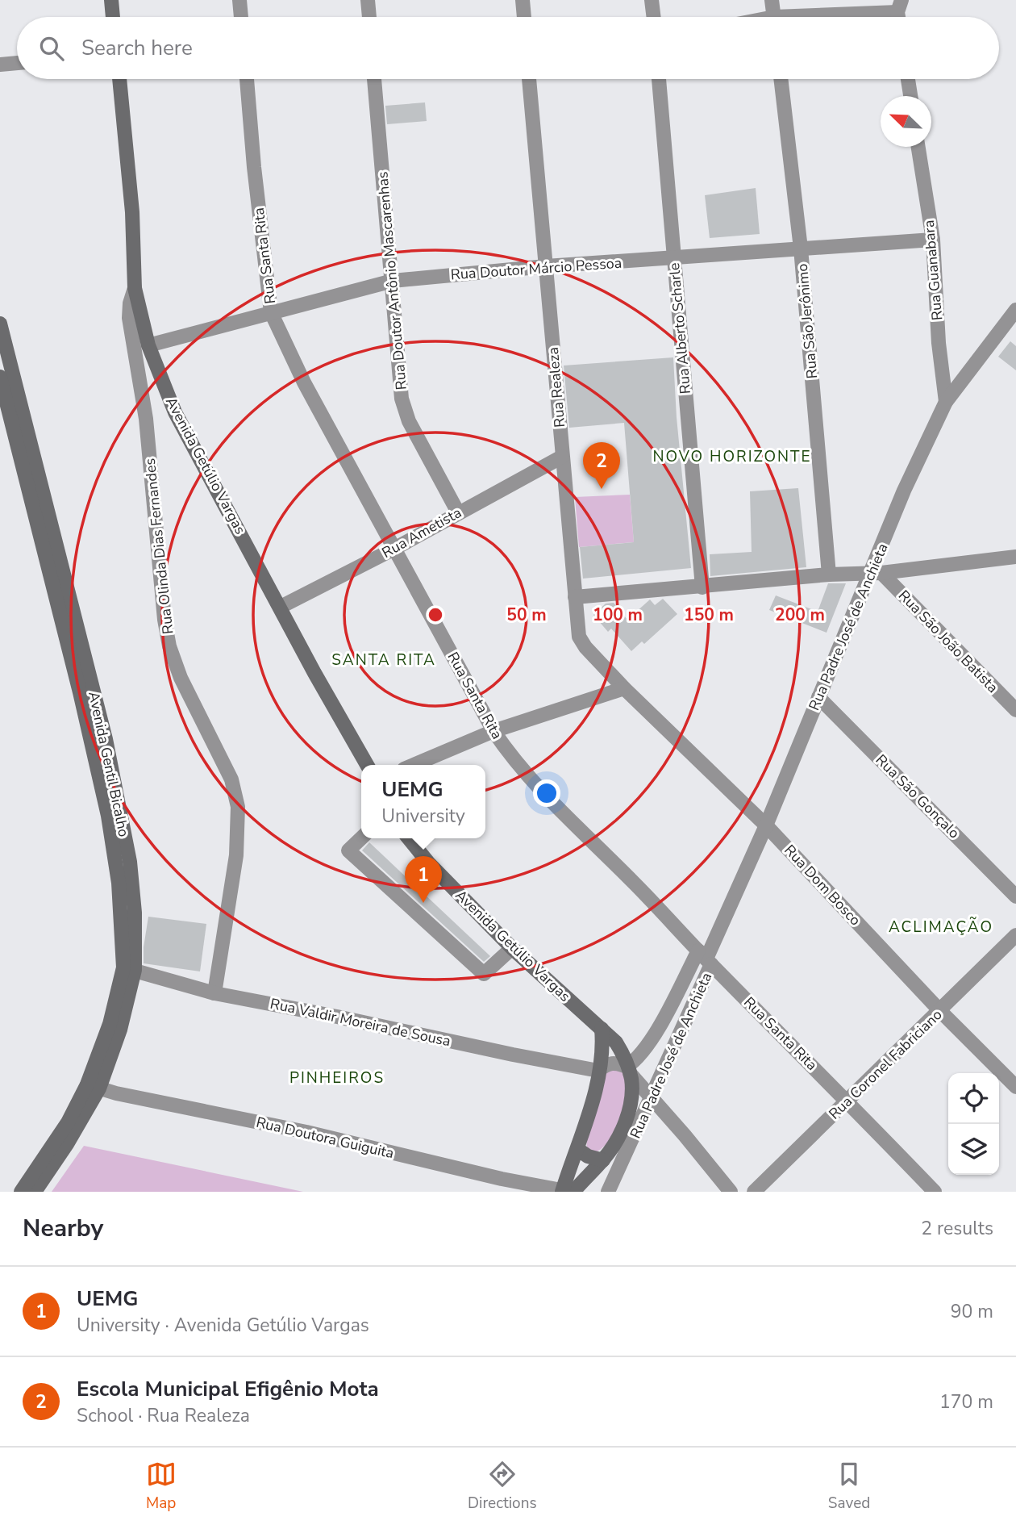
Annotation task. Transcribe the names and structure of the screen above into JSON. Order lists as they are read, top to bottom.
{
  "streets": {
    "main road": ["Avenida Getúlio Vargas", "Avenida Gentil Bicalho"],
    "street": [
      "Rua Santa Rita",
      "Rua Doutor Márcio Pessoa",
      "Rua Guanabara",
      "Rua Doutor Antônio Mascarenhas",
      "Rua São Jerônimo",
      "Rua Alberto Scharle",
      "Rua Realeza",
      "Rua Ametista",
      "Rua Olinda Dias Fernandes",
      "Rua Padre José de Anchieta",
      "Rua São João Batista",
      "Rua São Gonçalo",
      "Rua Dom Bosco",
      "Rua Valdir Moreira de Sousa",
      "Rua Coronel Fabriciano",
      "Rua Doutora Guiguita"
    ]
  },
  "crossings": [
    ["Rua Santa Rita", "Rua Doutor Márcio Pessoa"],
    ["Rua Santa Rita", "Rua Ametista"],
    ["Rua Santa Rita", "Rua Padre José de Anchieta"],
    ["Rua Santa Rita", "Rua Coronel Fabriciano"],
    ["Rua Doutor Márcio Pessoa", "Rua Guanabara"],
    ["Rua Doutor Márcio Pessoa", "Rua Doutor Antônio Mascarenhas"],
    ["Rua Doutor Márcio Pessoa", "Rua São Jerônimo"],
    ["Rua Doutor Márcio Pessoa", "Rua Alberto Scharle"],
    ["Rua Doutor Márcio Pessoa", "Rua Realeza"],
    ["Rua Doutor Márcio Pessoa", "Avenida Getúlio Vargas"],
    ["Rua Doutor Márcio Pessoa", "Rua Olinda Dias Fernandes"],
    ["Rua Guanabara", "Rua Padre José de Anchieta"],
    ["Rua Doutor Antônio Mascarenhas", "Rua Ametista"],
    ["Rua Realeza", "Rua Ametista"],
    ["Rua Realeza", "Rua Dom Bosco"],
    ["Avenida Getúlio Vargas", "Rua Ametista"],
    ["Avenida Getúlio Vargas", "Rua Olinda Dias Fernandes"],
    ["Avenida Getúlio Vargas", "Rua Padre José de Anchieta"],
    ["Rua Olinda Dias Fernandes", "Rua Valdir Moreira de Sousa"],
    ["Rua Padre José de Anchieta", "Rua São João Batista"],
    ["Rua Padre José de Anchieta", "Rua São Gonçalo"],
    ["Rua Padre José de Anchieta", "Rua Dom Bosco"],
    ["Avenida Gentil Bicalho", "Rua Valdir Moreira de Sousa"],
    ["Avenida Gentil Bicalho", "Rua Doutora Guiguita"],
    ["Rua Dom Bosco", "Rua Coronel Fabriciano"]
  ],
  "districts": [
    "NOVO HORIZONTE",
    "SANTA RITA",
    "ACLIMAÇÃO",
    "PINHEIROS"
  ],
  "north": "top left",
  "page": {
    "search": "Search here",
    "pins": ["2", "1"],
    "popup": ["UEMG", "University"],
    "heading": ["Nearby", "2 results"],
    "list": [
      {
        "mark": "1",
        "name": "UEMG",
        "note": "University · Avenida Getúlio Vargas",
        "value": "90 m"
      },
      {
        "mark": "2",
        "name": "Escola Municipal Efigênio Mota",
        "note": "School · Rua Realeza",
        "value": "170 m"
      }
    ],
    "nav": ["Map", "Directions", "Saved"]
  },
  "rings": [
    "50 m",
    "100 m",
    "150 m",
    "200 m"
  ]
}
